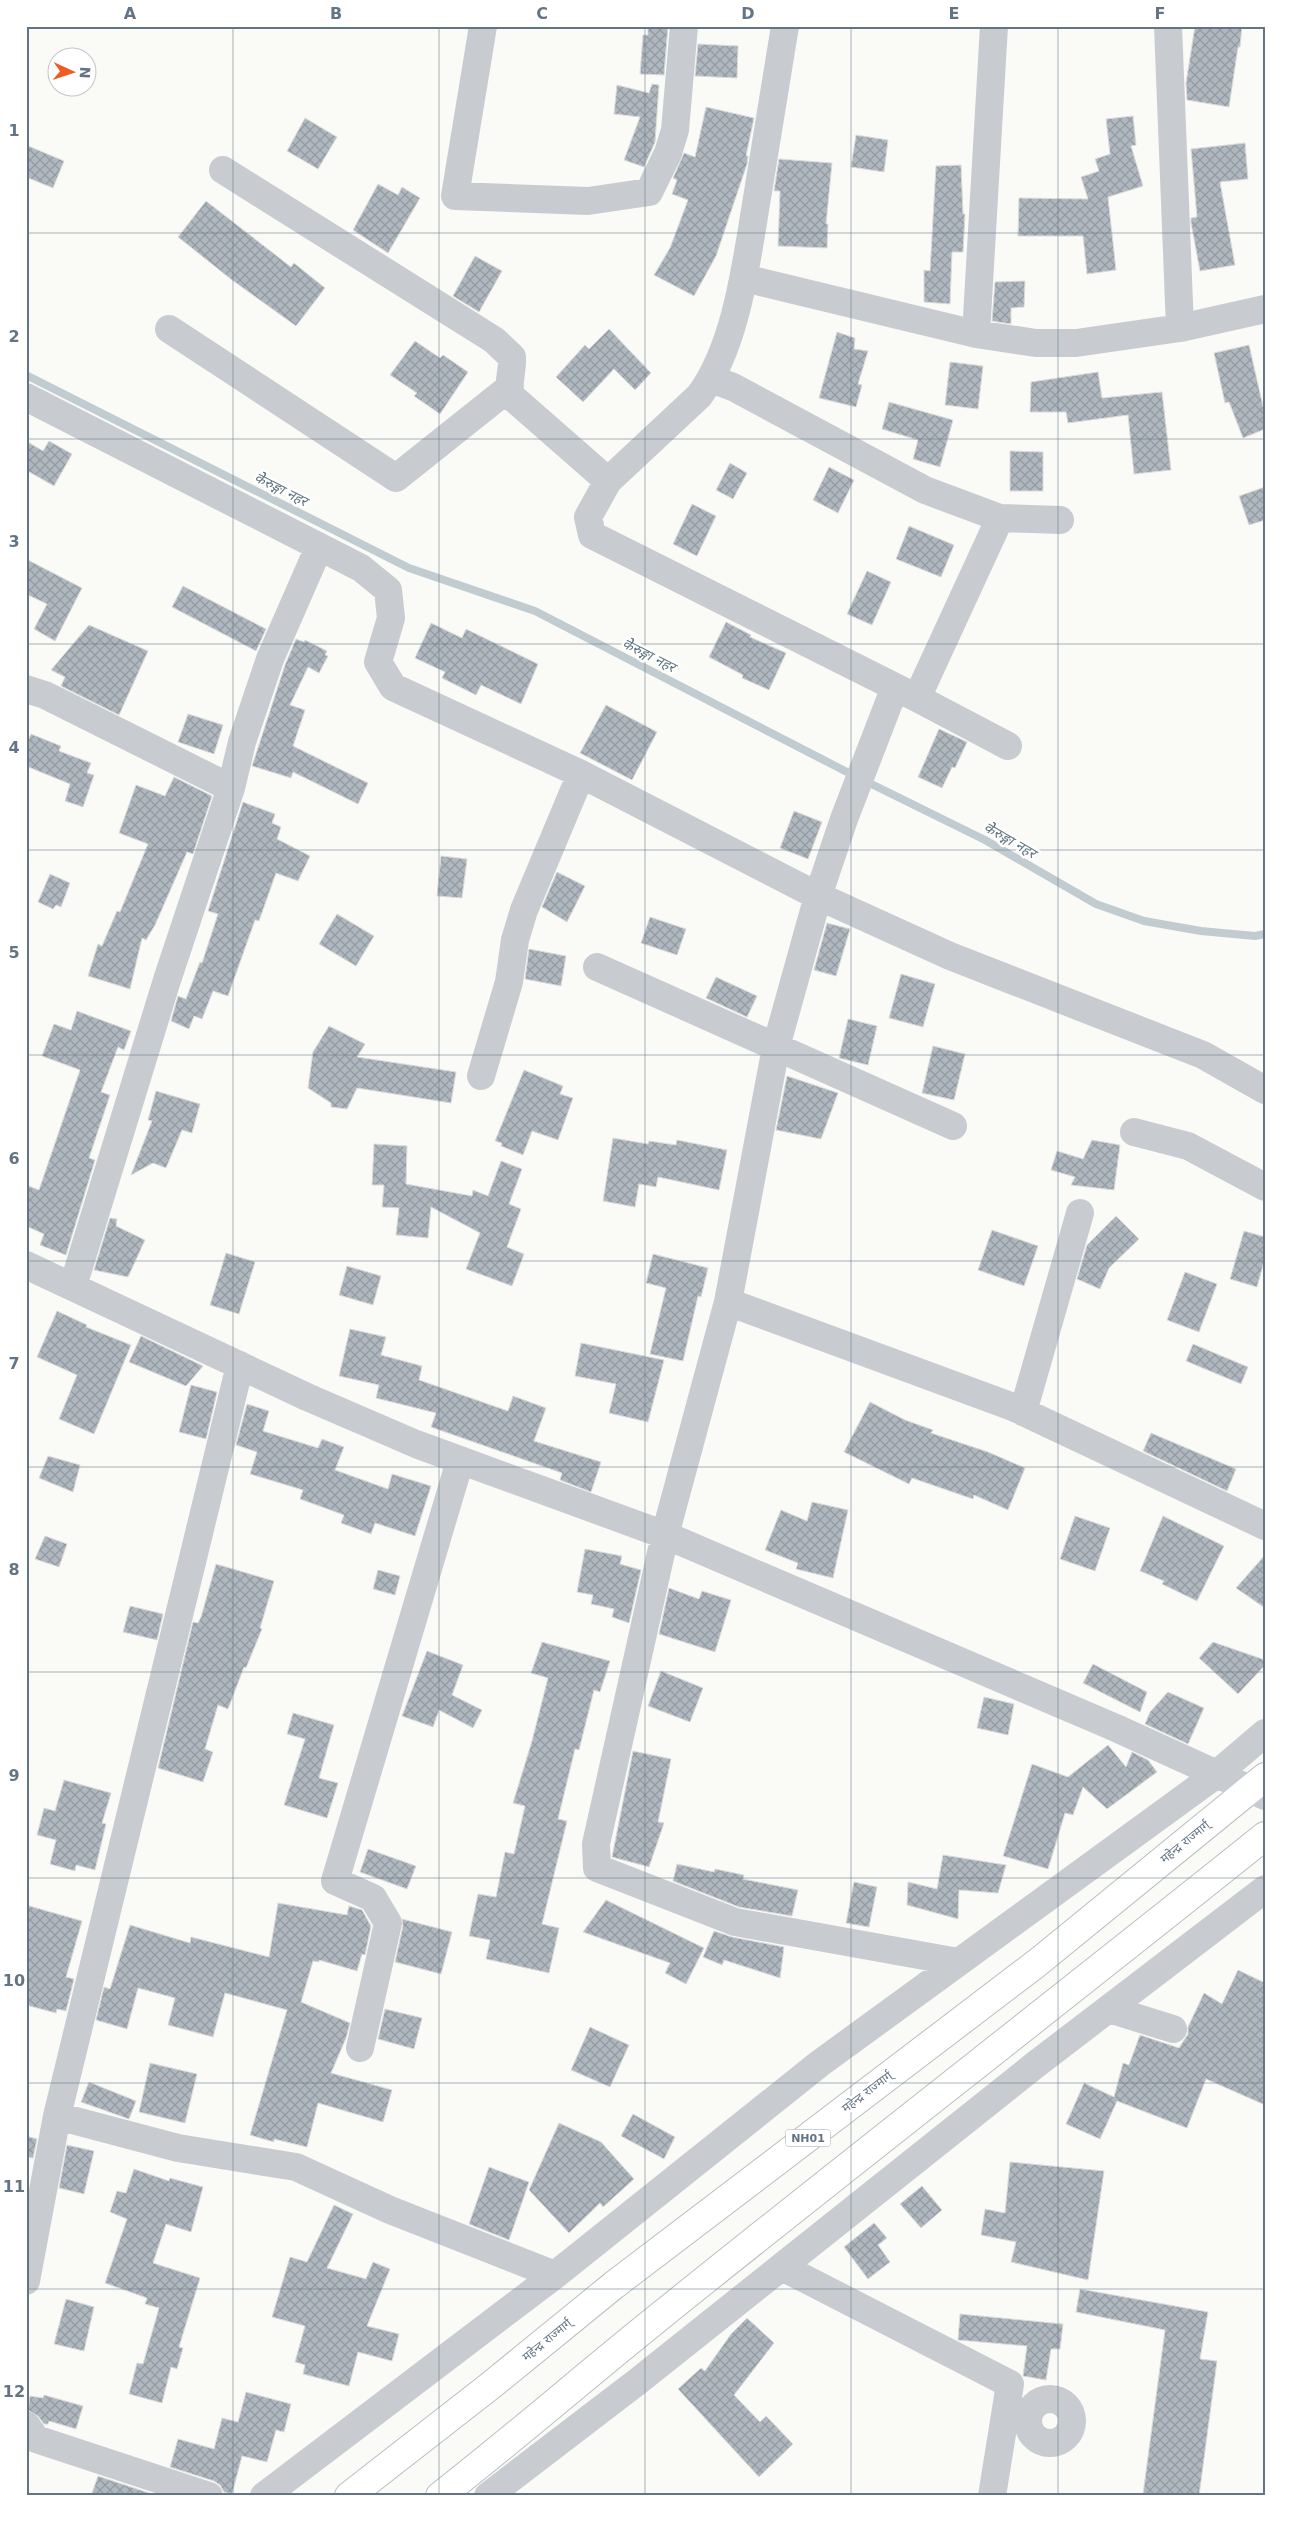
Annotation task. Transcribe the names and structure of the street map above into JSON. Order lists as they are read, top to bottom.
{
  "streets": {
    "highway": ["महेन्द्र राज्मार्ग्", "NH01"]
  },
  "water": ["केेरुङ्गा नहर"],
  "north": "right",
  "grid": {
    "columns": [
      "A",
      "B",
      "C",
      "D",
      "E",
      "F"
    ],
    "rows": [
      "1",
      "2",
      "3",
      "4",
      "5",
      "6",
      "7",
      "8",
      "9",
      "10",
      "11",
      "12"
    ]
  }
}
